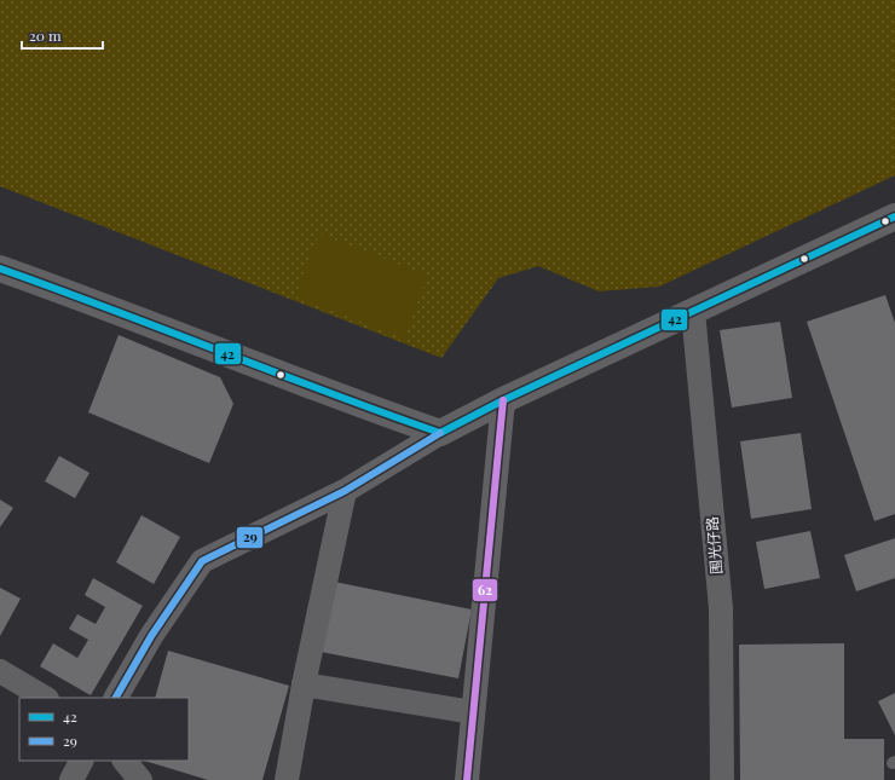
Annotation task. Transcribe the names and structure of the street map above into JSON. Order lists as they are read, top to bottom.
{
  "streets": {
    "street": ["围光仔路"]
  },
  "lines": ["transit line 42", "transit line 62", "transit line 29"],
  "legend": ["42", "29"],
  "scale_bar": "20 m"
}
